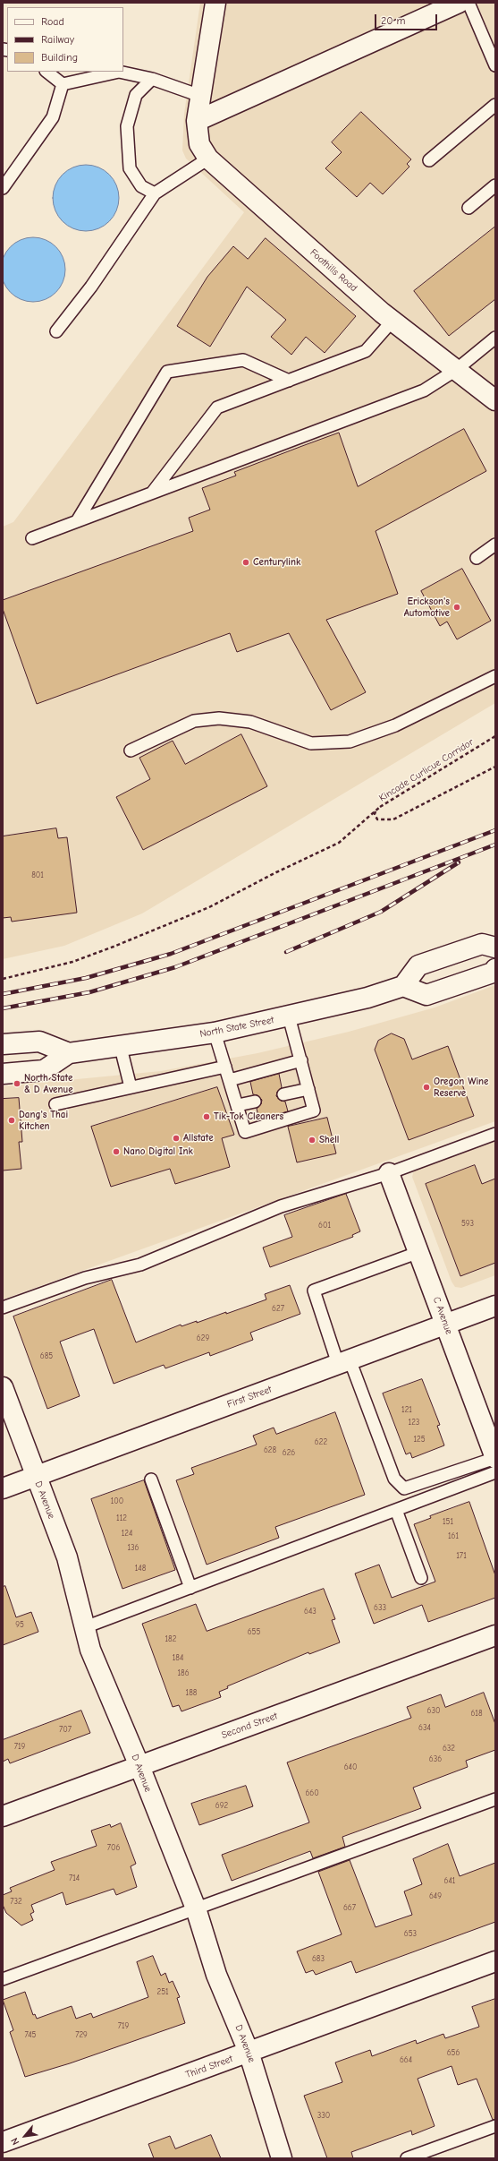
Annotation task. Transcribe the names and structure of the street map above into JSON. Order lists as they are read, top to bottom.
{
  "streets": {
    "street": [
      "Foothills Road",
      "North State Street",
      "C Avenue",
      "First Street",
      "D Avenue",
      "Second Street",
      "Third Street"
    ],
    "path": ["Kincade Curlicue Corridor"]
  },
  "crossings": [
    ["C Avenue", "First Street"],
    ["First Street", "D Avenue"],
    ["D Avenue", "Second Street"],
    ["D Avenue", "Third Street"]
  ],
  "places": [
    "Centurylink",
    "Erickson's Automotive",
    "North State & D Avenue",
    "Oregon Wine Reserve",
    "Tik-Tok Cleaners",
    "Dang's Thai Kitchen",
    "Allstate",
    "Shell",
    "Nano Digital Ink"
  ],
  "house_numbers": [
    "801",
    "593",
    "601",
    "627",
    "629",
    "685",
    "121",
    "123",
    "125",
    "622",
    "628",
    "626",
    "100",
    "112",
    "151",
    "124",
    "161",
    "136",
    "171",
    "148",
    "633",
    "643",
    "95",
    "655",
    "182",
    "184",
    "186",
    "188",
    "630",
    "618",
    "634",
    "707",
    "719",
    "632",
    "636",
    "640",
    "660",
    "692",
    "706",
    "714",
    "641",
    "649",
    "732",
    "667",
    "653",
    "683",
    "251",
    "719",
    "745",
    "729",
    "656",
    "664",
    "330"
  ],
  "legend": ["Road", "Railway", "Building"],
  "scale_bar": "20 m",
  "north": "bottom left"
}
